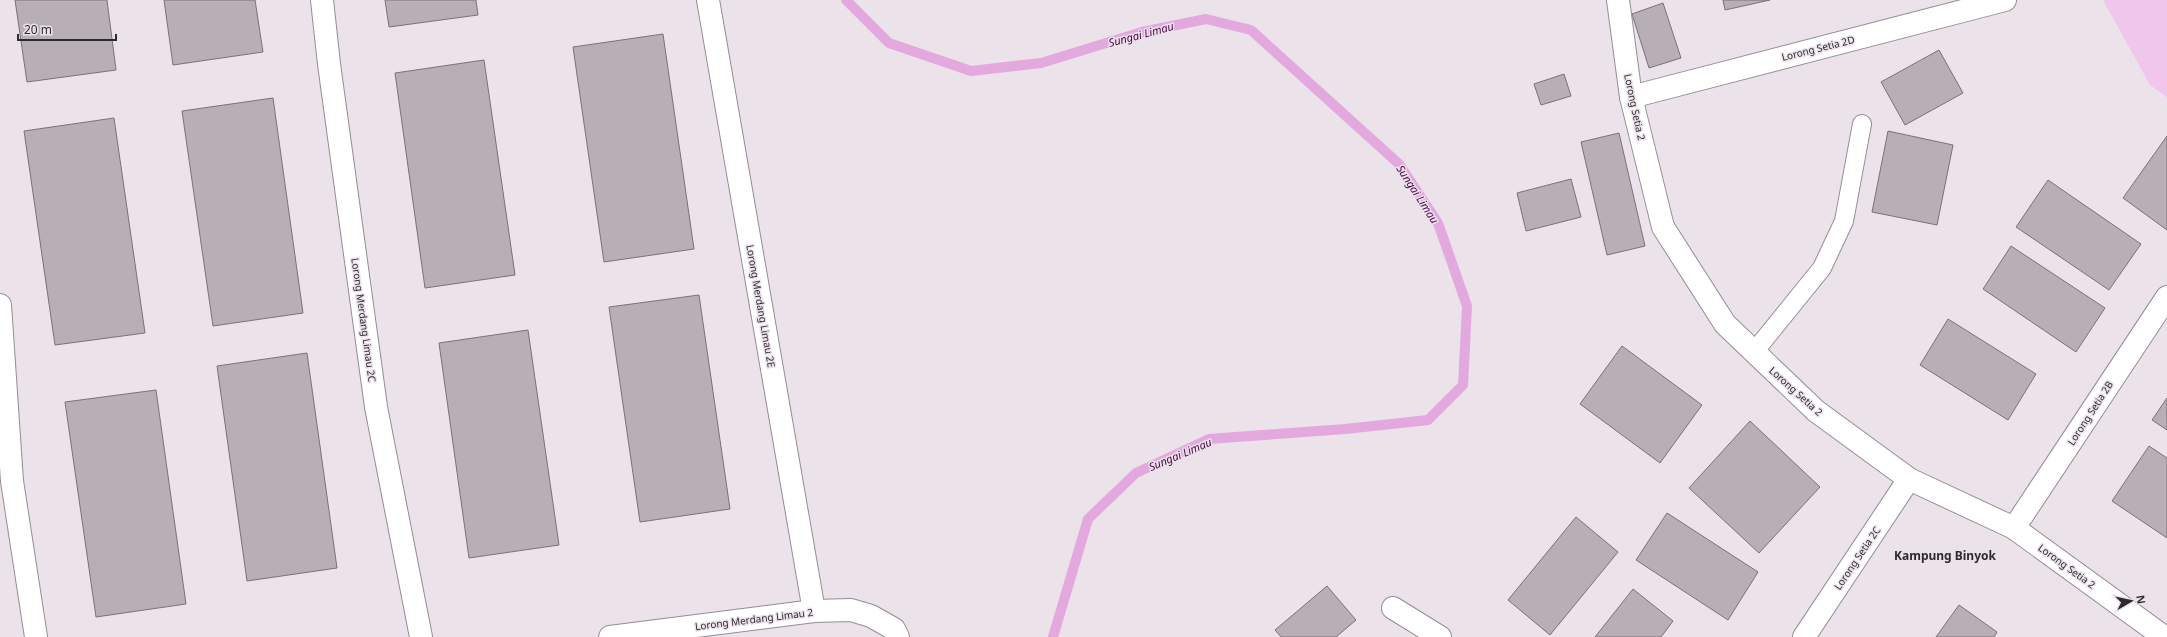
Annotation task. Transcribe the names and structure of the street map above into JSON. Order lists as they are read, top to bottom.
{
  "streets": {
    "street": [
      "Lorong Setia 2D",
      "Lorong Setia 2",
      "Lorong Merdang Limau 2E",
      "Lorong Merdang Limau 2C",
      "Lorong Setia 2B",
      "Lorong Setia 2C",
      "Lorong Merdang Limau 2"
    ]
  },
  "crossings": [
    ["Lorong Setia 2D", "Lorong Setia 2"],
    ["Lorong Setia 2", "Lorong Setia 2B"],
    ["Lorong Setia 2", "Lorong Setia 2C"],
    ["Lorong Merdang Limau 2E", "Lorong Merdang Limau 2"]
  ],
  "districts": ["Kampung Binyok"],
  "water": ["Sungai Limau"],
  "scale_bar": "20 m",
  "north": "right"
}
